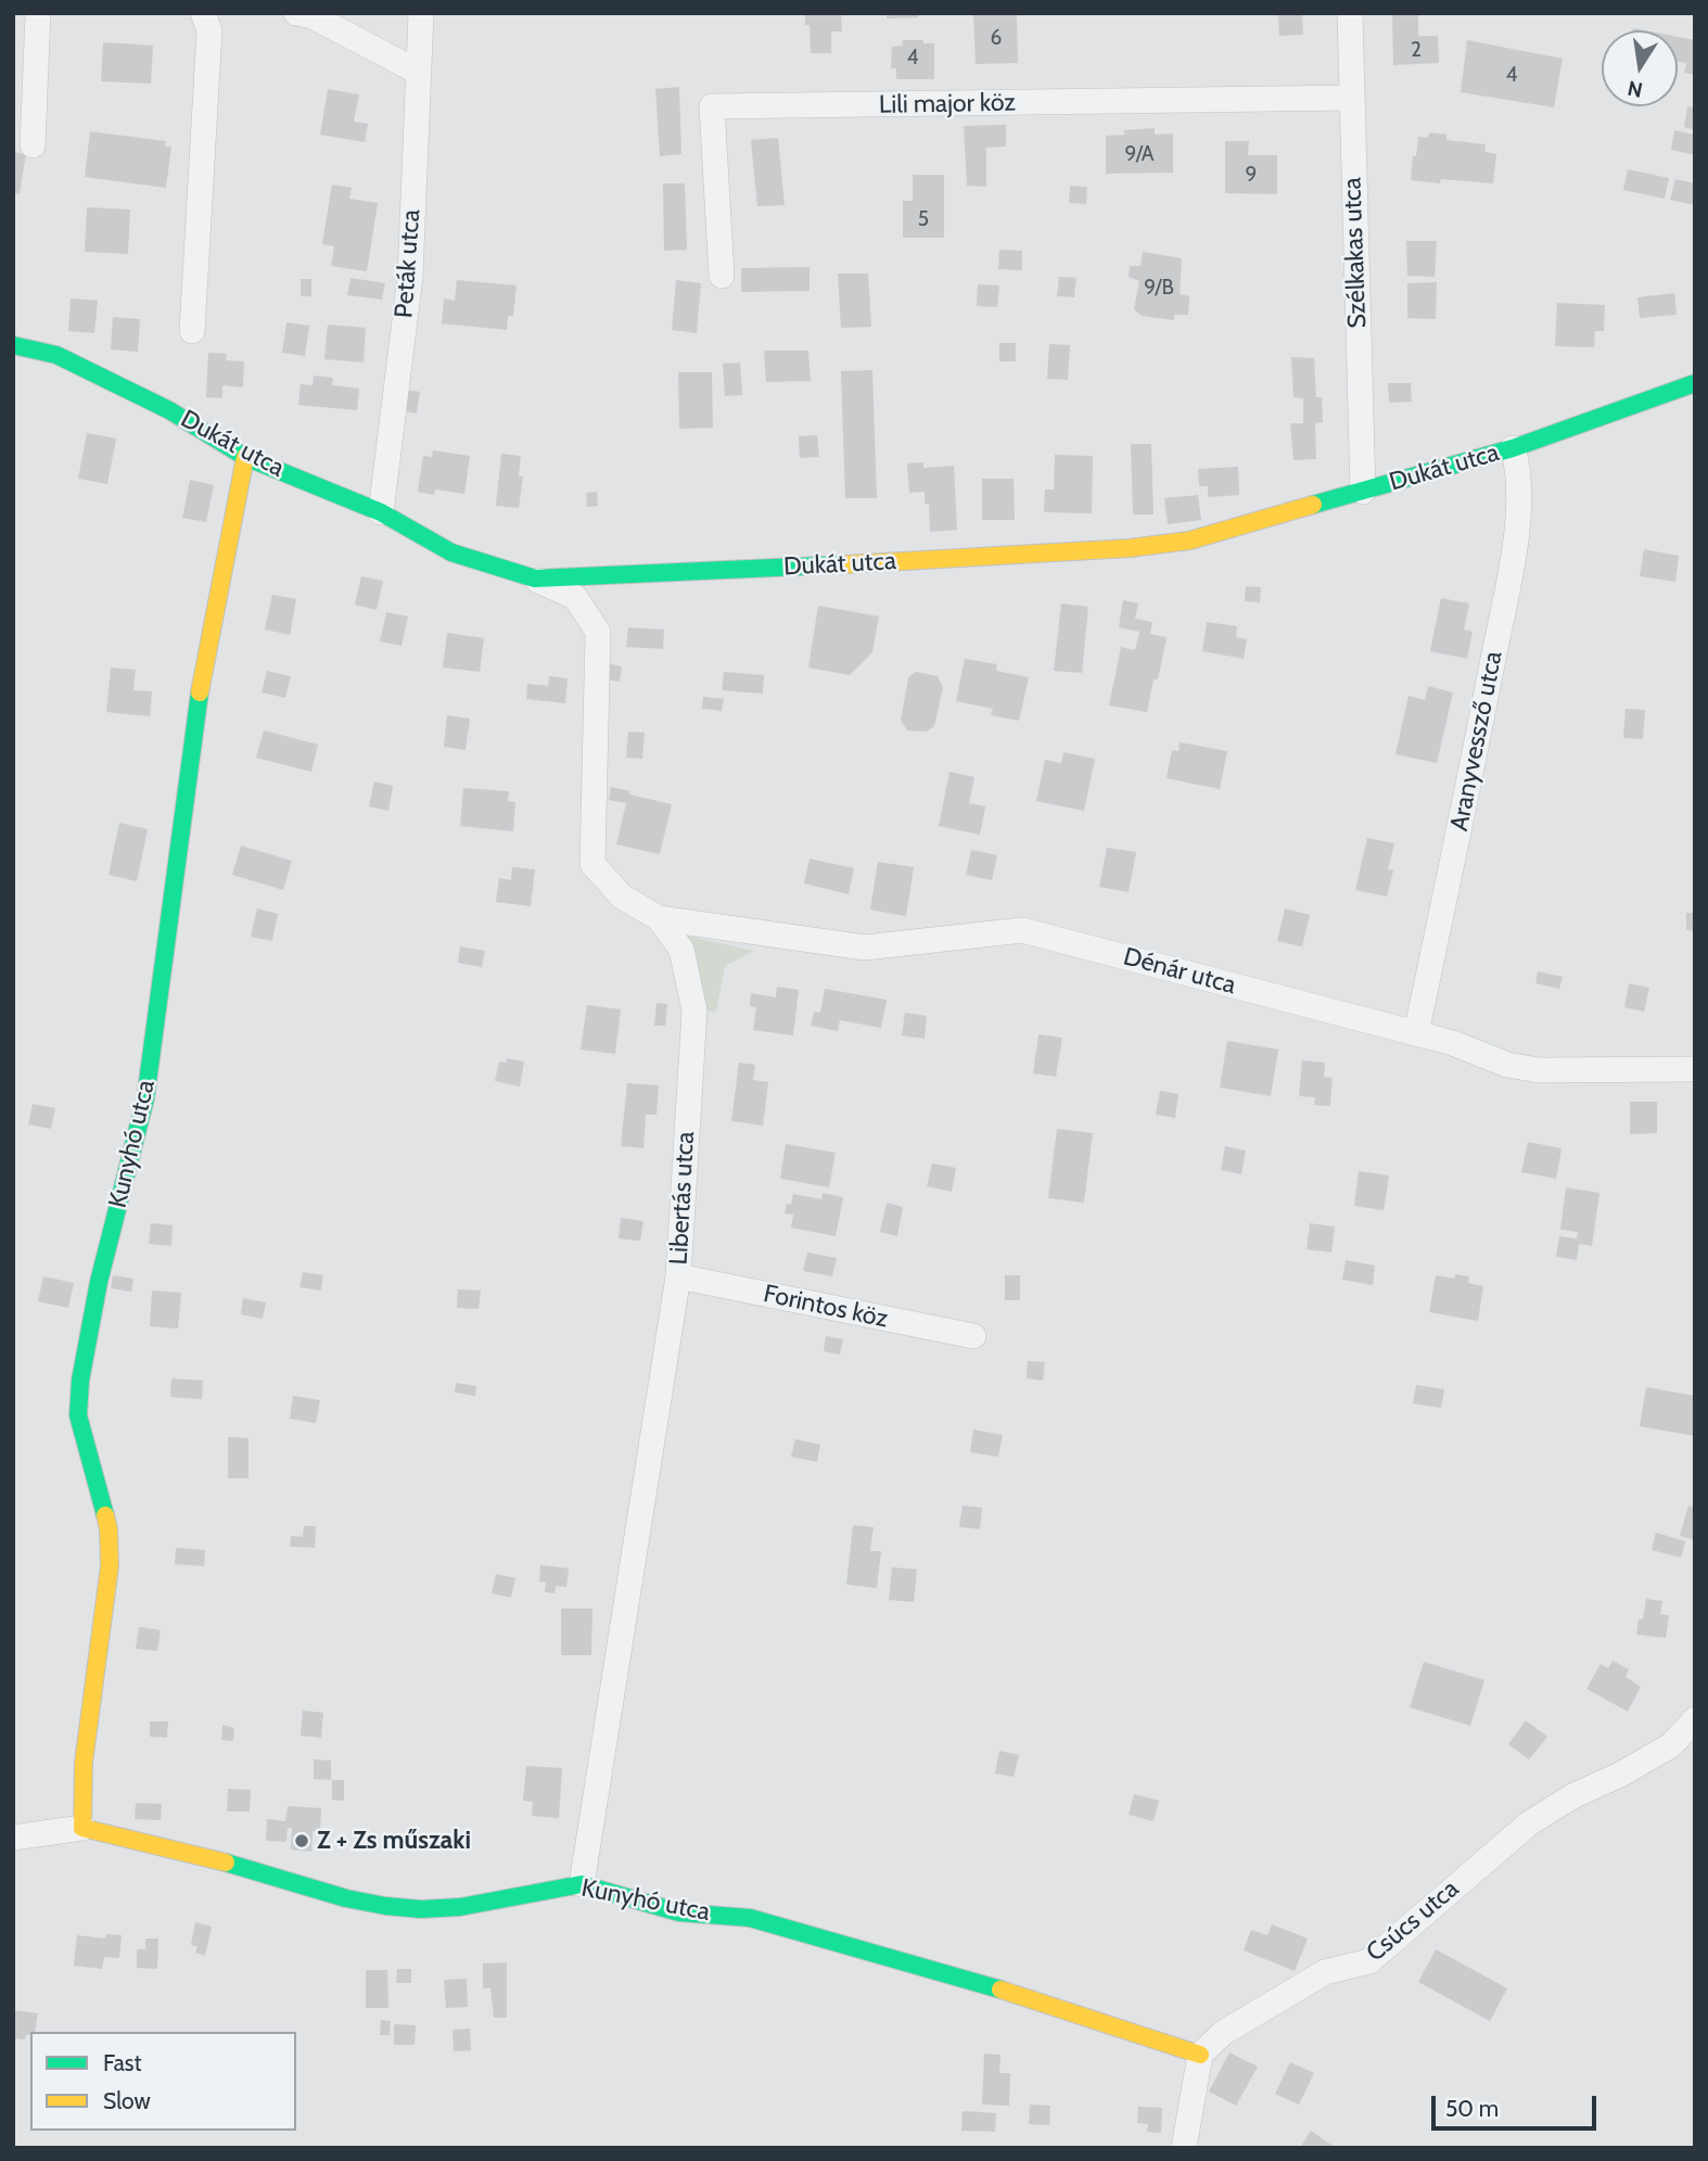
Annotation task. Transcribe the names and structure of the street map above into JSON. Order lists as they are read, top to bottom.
{
  "streets": {
    "street": [
      "Lili major köz",
      "Szélkakas utca",
      "Peták utca",
      "Dukát utca",
      "Aranyvessző utca",
      "Dénár utca",
      "Kunyhó utca",
      "Libertás utca",
      "Forintos köz",
      "Csúcs utca"
    ]
  },
  "crossings": [
    ["Lili major köz", "Szélkakas utca"],
    ["Szélkakas utca", "Dukát utca"],
    ["Peták utca", "Dukát utca"],
    ["Dukát utca", "Aranyvessző utca"],
    ["Dukát utca", "Kunyhó utca"],
    ["Dukát utca", "Libertás utca"],
    ["Aranyvessző utca", "Dénár utca"],
    ["Dénár utca", "Libertás utca"],
    ["Kunyhó utca", "Libertás utca"],
    ["Kunyhó utca", "Csúcs utca"],
    ["Libertás utca", "Forintos köz"]
  ],
  "places": ["Z + Zs műszaki"],
  "house_numbers": [
    "6",
    "2",
    "4",
    "4",
    "9/A",
    "9",
    "5",
    "9/B"
  ],
  "legend": ["Fast", "Slow"],
  "scale_bar": "50 m",
  "north": "bottom"
}
